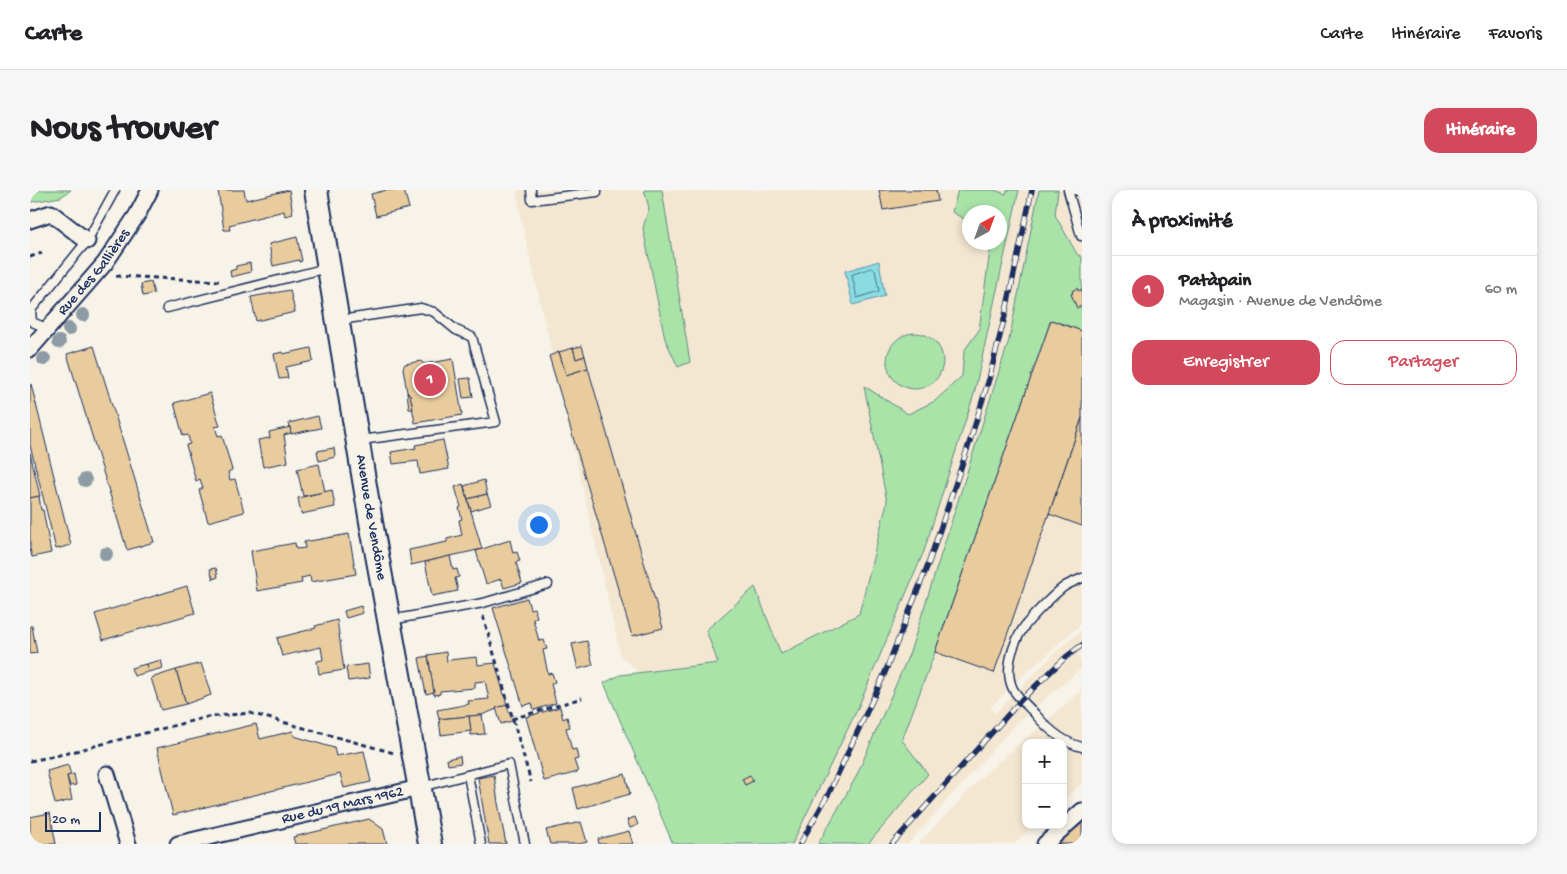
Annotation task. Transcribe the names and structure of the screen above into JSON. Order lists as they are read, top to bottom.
{
  "streets": {
    "main road": ["Avenue de Vendôme"],
    "street": ["Rue des Gallières", "Rue du 19 Mars 1962"]
  },
  "crossings": [
    ["Avenue de Vendôme", "Rue du 19 Mars 1962"]
  ],
  "scale_bar": "20 m",
  "north": "top right",
  "page": {
    "header": "Carte",
    "nav": ["Carte", "Itinéraire", "Favoris"],
    "buttons": [
      "Itinéraire",
      ["Enregistrer", "Partager"]
    ],
    "title": "Nous trouver",
    "heading": "À proximité",
    "list": [
      {
        "mark": "1",
        "name": "Patàpain",
        "note": "Magasin · Avenue de Vendôme",
        "value": "60 m"
      }
    ],
    "pins": "1",
    "map_buttons": ["+", "−"],
    "scale": "20 m"
  }
}
